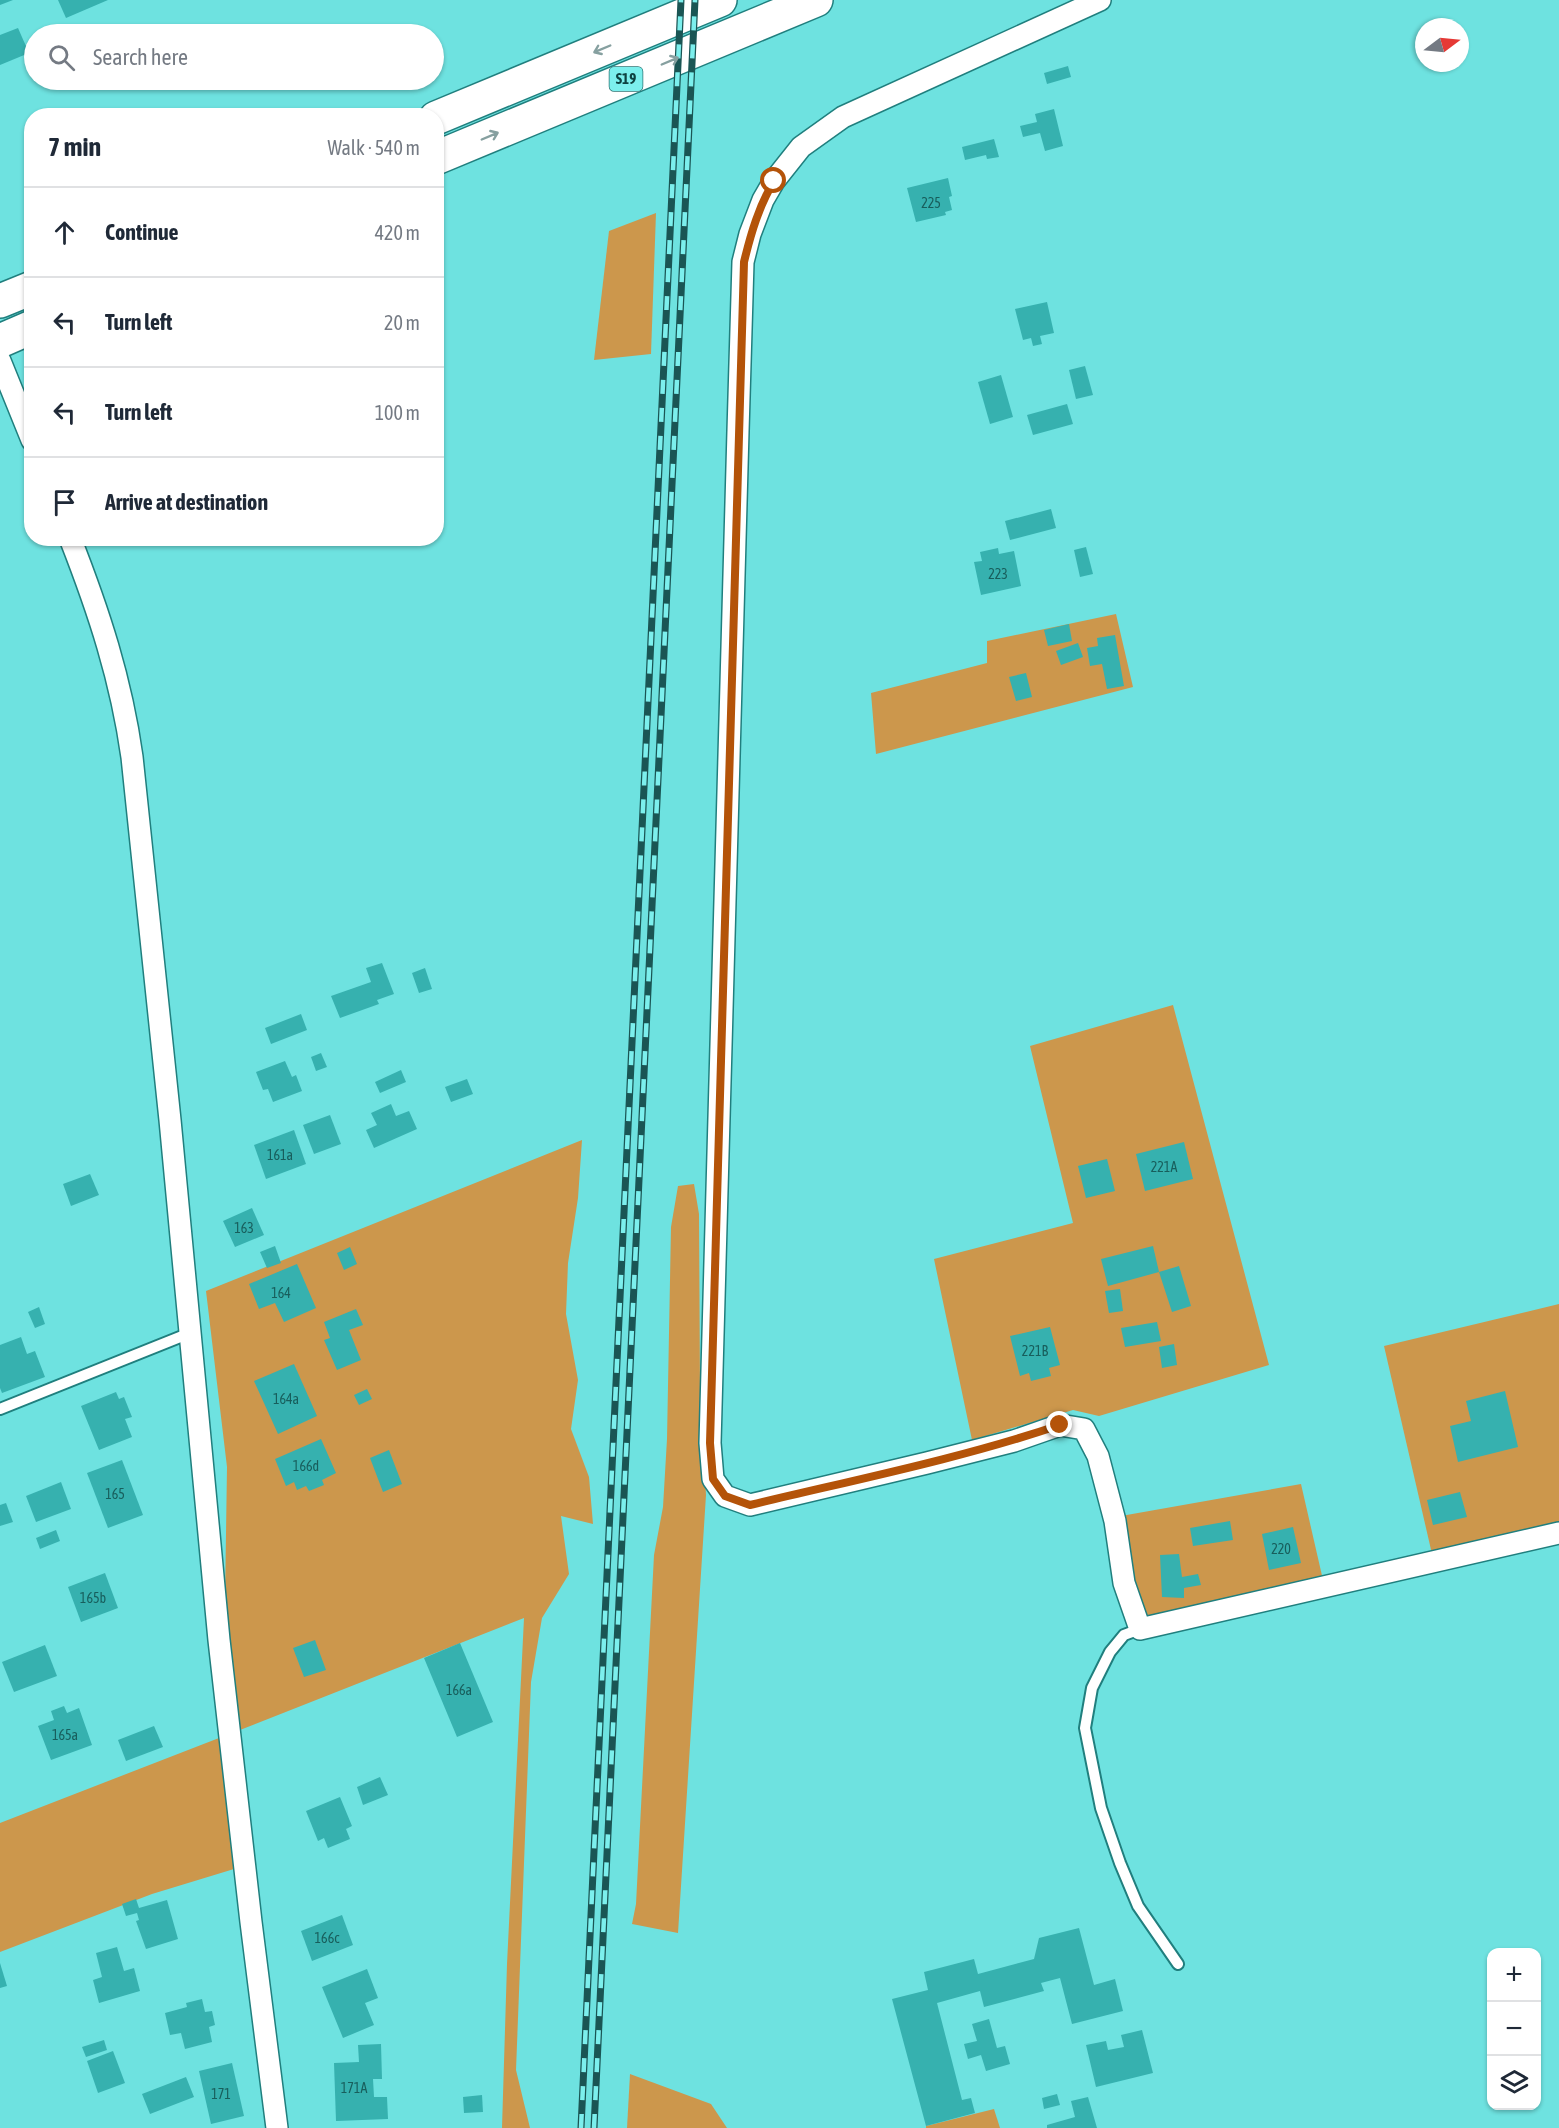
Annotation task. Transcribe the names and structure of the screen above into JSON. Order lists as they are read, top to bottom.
{
  "streets": {
    "highway": ["S19"]
  },
  "house_numbers": [
    "225",
    "223",
    "161a",
    "221A",
    "163",
    "164",
    "221B",
    "164a",
    "166d",
    "165",
    "220",
    "165b",
    "166a",
    "165a",
    "166c",
    "171A",
    "171"
  ],
  "north": "right",
  "page": {
    "search": "Search here",
    "heading": ["7 min", "Walk · 540 m"],
    "list": [
      ["Continue", "420 m"],
      ["Turn left", "20 m"],
      ["Turn left", "100 m"],
      "Arrive at destination"
    ],
    "map_buttons": ["+", "−"]
  }
}
